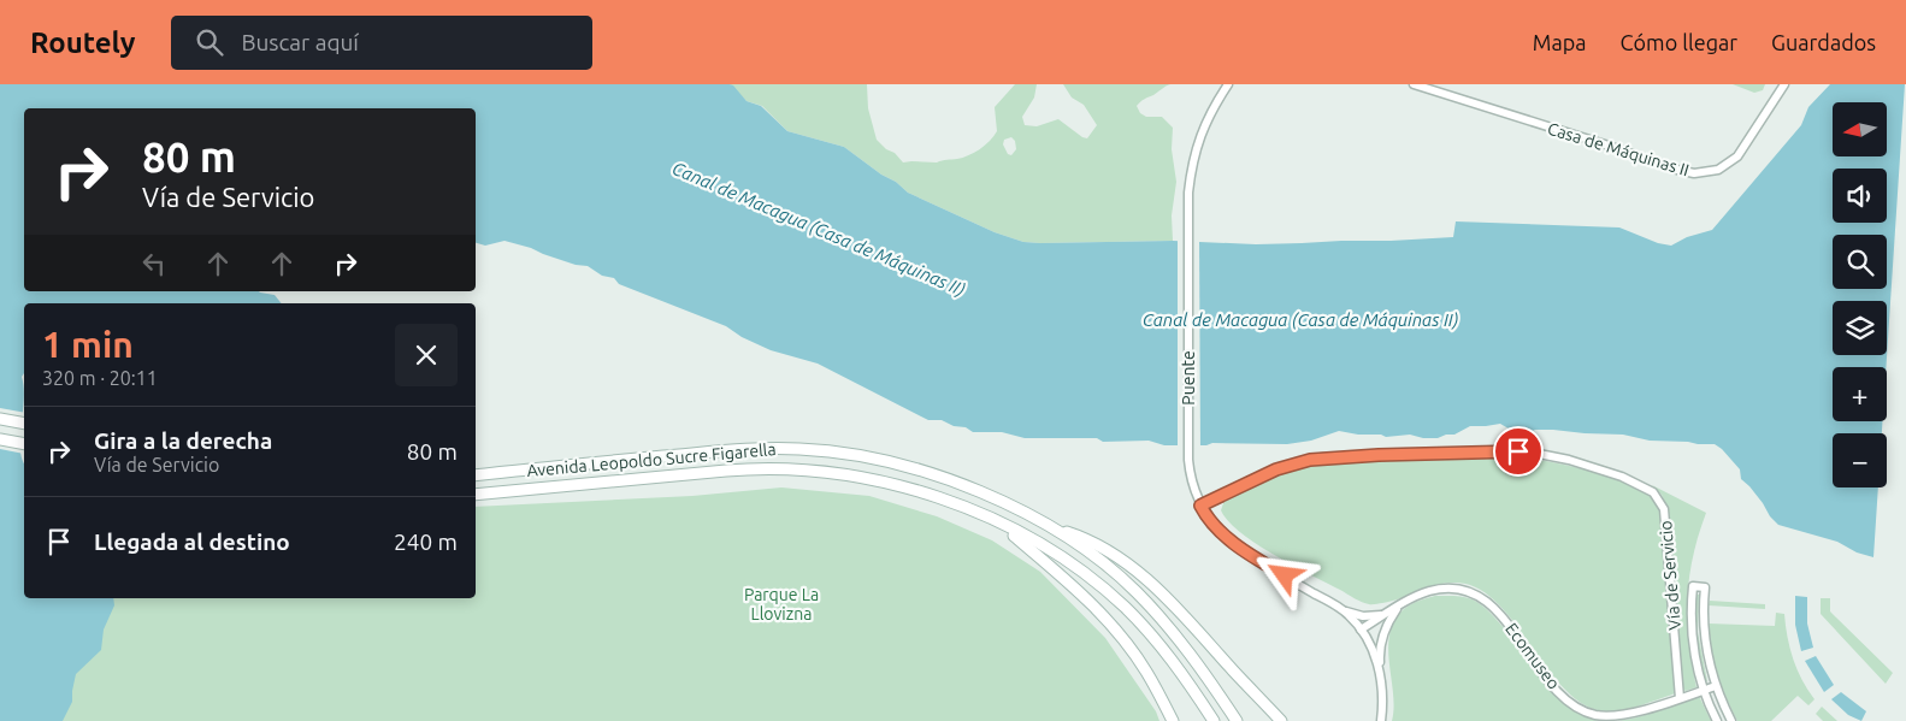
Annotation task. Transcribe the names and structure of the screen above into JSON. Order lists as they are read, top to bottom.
{
  "streets": {
    "main road": ["Avenida Leopoldo Sucre Figarella"],
    "street": [
      "Casa de Máquinas II",
      "Puente",
      "Vía de Servicio",
      "Ecomuseo"
    ]
  },
  "crossings": [
    ["Puente", "Vía de Servicio"],
    ["Puente", "Ecomuseo"],
    ["Vía de Servicio", "Ecomuseo"]
  ],
  "water": ["Canal de Macagua (Casa de Máquinas II)"],
  "parks": ["Parque La Llovizna"],
  "north": "left",
  "page": {
    "header": "Routely",
    "search": "Buscar aquí",
    "nav": ["Mapa", "Cómo llegar", "Guardados"],
    "map_buttons": ["+", "−"],
    "turn": ["80 m", "Vía de Servicio"],
    "heading": ["1 min", "320 m · 20:11"],
    "list": [
      {
        "name": "Gira a la derecha",
        "note": "Vía de Servicio",
        "value": "80 m"
      },
      {
        "name": "Llegada al destino",
        "value": "240 m"
      }
    ]
  }
}
